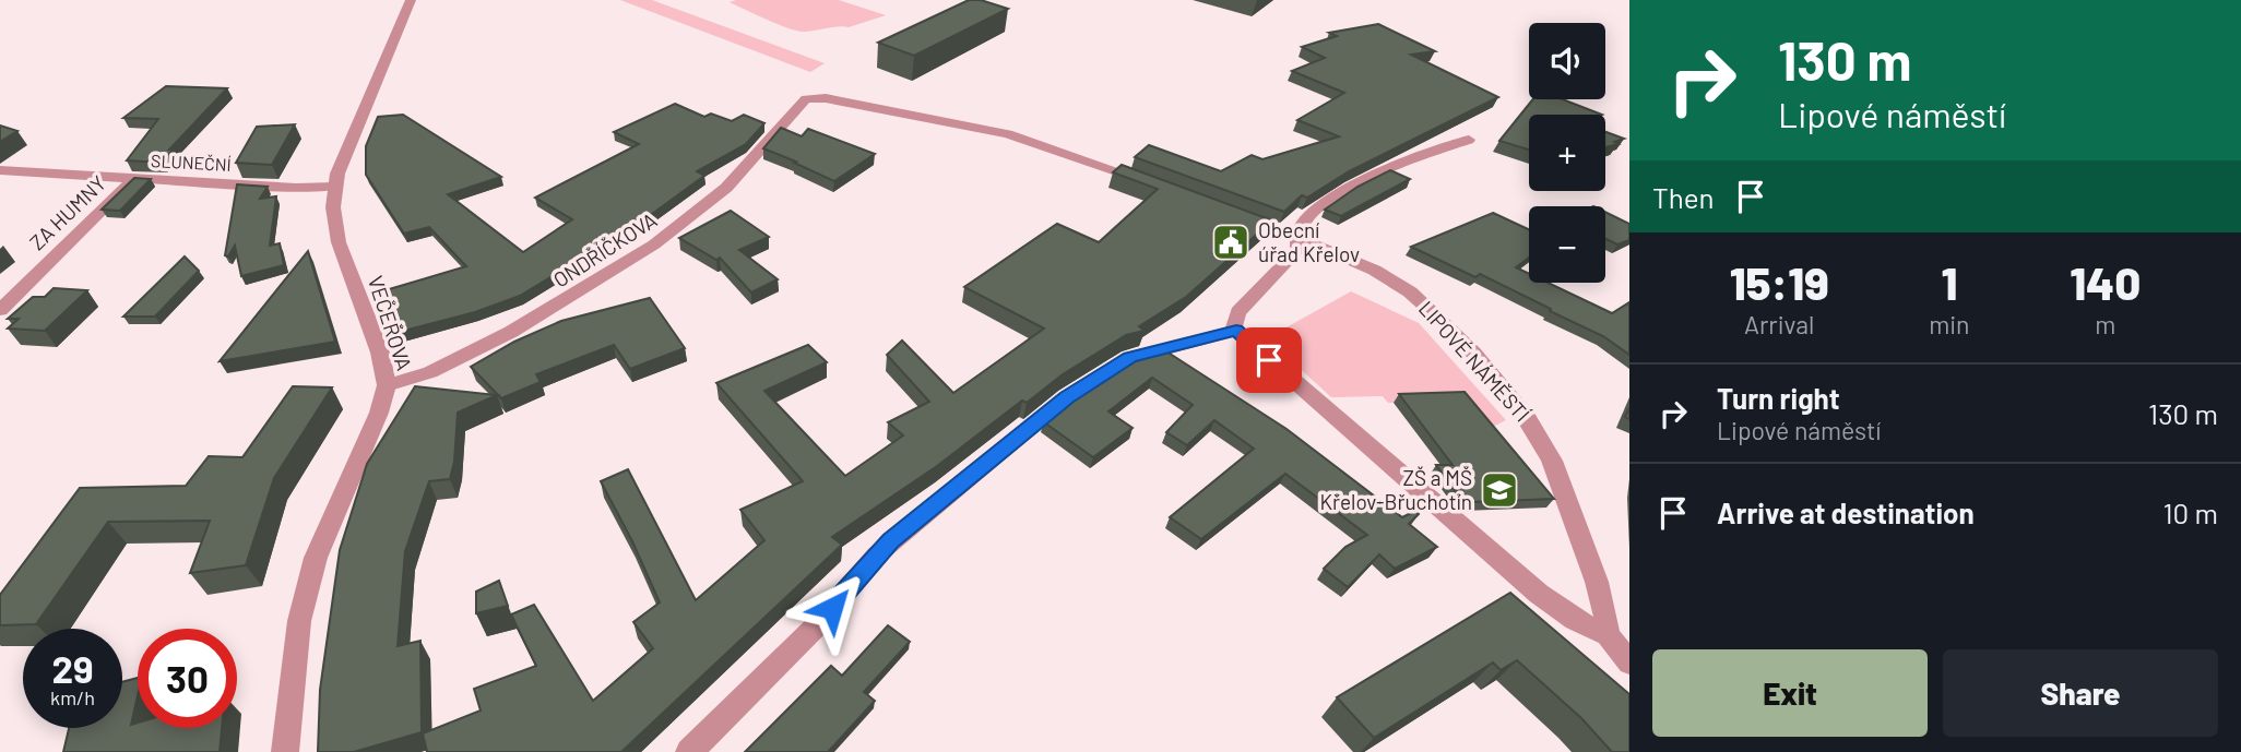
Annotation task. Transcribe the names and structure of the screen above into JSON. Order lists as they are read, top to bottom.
{
  "streets": {
    "street": [
      "SLUNEČNÍ",
      "ZA HUMNY",
      "ONDŘÍČKOVA",
      "VEČEŘOVA",
      "LIPOVÉ NÁMĚSTÍ"
    ]
  },
  "crossings": [
    ["SLUNEČNÍ", "ZA HUMNY"],
    ["SLUNEČNÍ", "VEČEŘOVA"],
    ["ONDŘÍČKOVA", "VEČEŘOVA"]
  ],
  "places": {
    "public building": ["Obecní úřad Křelov"],
    "school or university": ["ZŠ a MŠ Křelov-Břuchotín"]
  },
  "page": {
    "turn": ["130 m", "Lipové náměstí"],
    "map_buttons": ["+", "−"],
    "then": "Then",
    "eta": [
      "15:19",
      "Arrival",
      "1",
      "min",
      "140",
      "m"
    ],
    "list": [
      {
        "name": "Turn right",
        "note": "Lipové náměstí",
        "value": "130 m"
      },
      {
        "name": "Arrive at destination",
        "value": "10 m"
      }
    ],
    "speed": "29 km/h",
    "limit": "30",
    "buttons": ["Exit", "Share"]
  }
}
